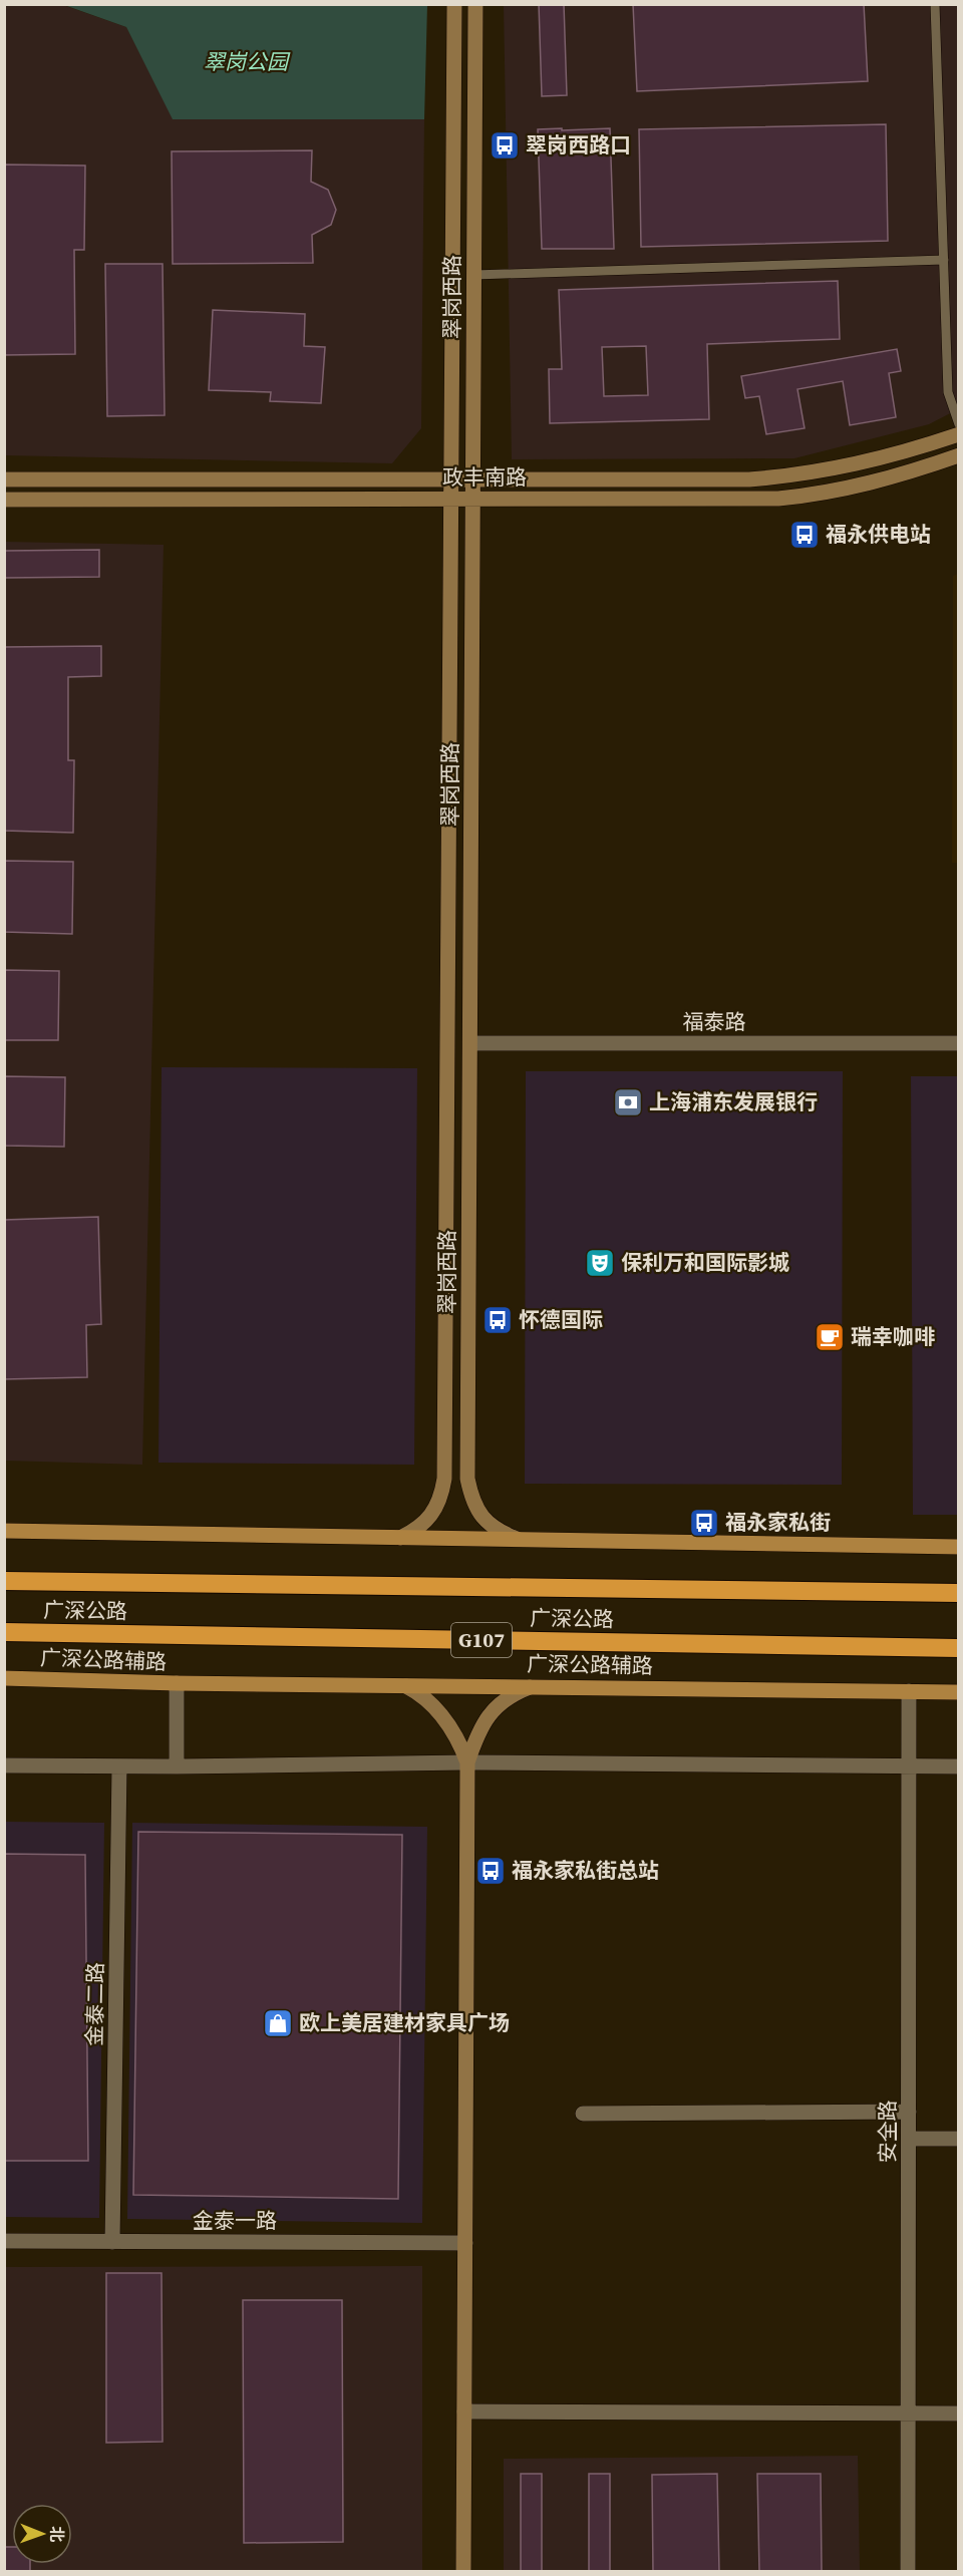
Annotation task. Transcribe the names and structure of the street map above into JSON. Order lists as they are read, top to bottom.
{
  "streets": {
    "highway": ["广深公路", "G107"],
    "main road": ["翠岗西路", "政丰南路", "广深公路辅路"],
    "street": [
      "福泰路",
      "金泰二路",
      "安全路",
      "金泰一路"
    ]
  },
  "crossings": [
    ["翠岗西路", "政丰南路"],
    ["翠岗西路", "福泰路"],
    ["广深公路辅路", "安全路"],
    ["金泰二路", "金泰一路"]
  ],
  "parks": ["翠岗公园"],
  "places": {
    "bus stop": [
      "翠岗西路口",
      "福永供电站",
      "怀德国际",
      "福永家私街",
      "福永家私街总站"
    ],
    "bank": ["上海浦东发展银行"],
    "theatre": ["保利万和国际影城"],
    "cafe": ["瑞幸咖啡"],
    "shop": ["欧上美居建材家具广场"]
  },
  "north": "right"
}
